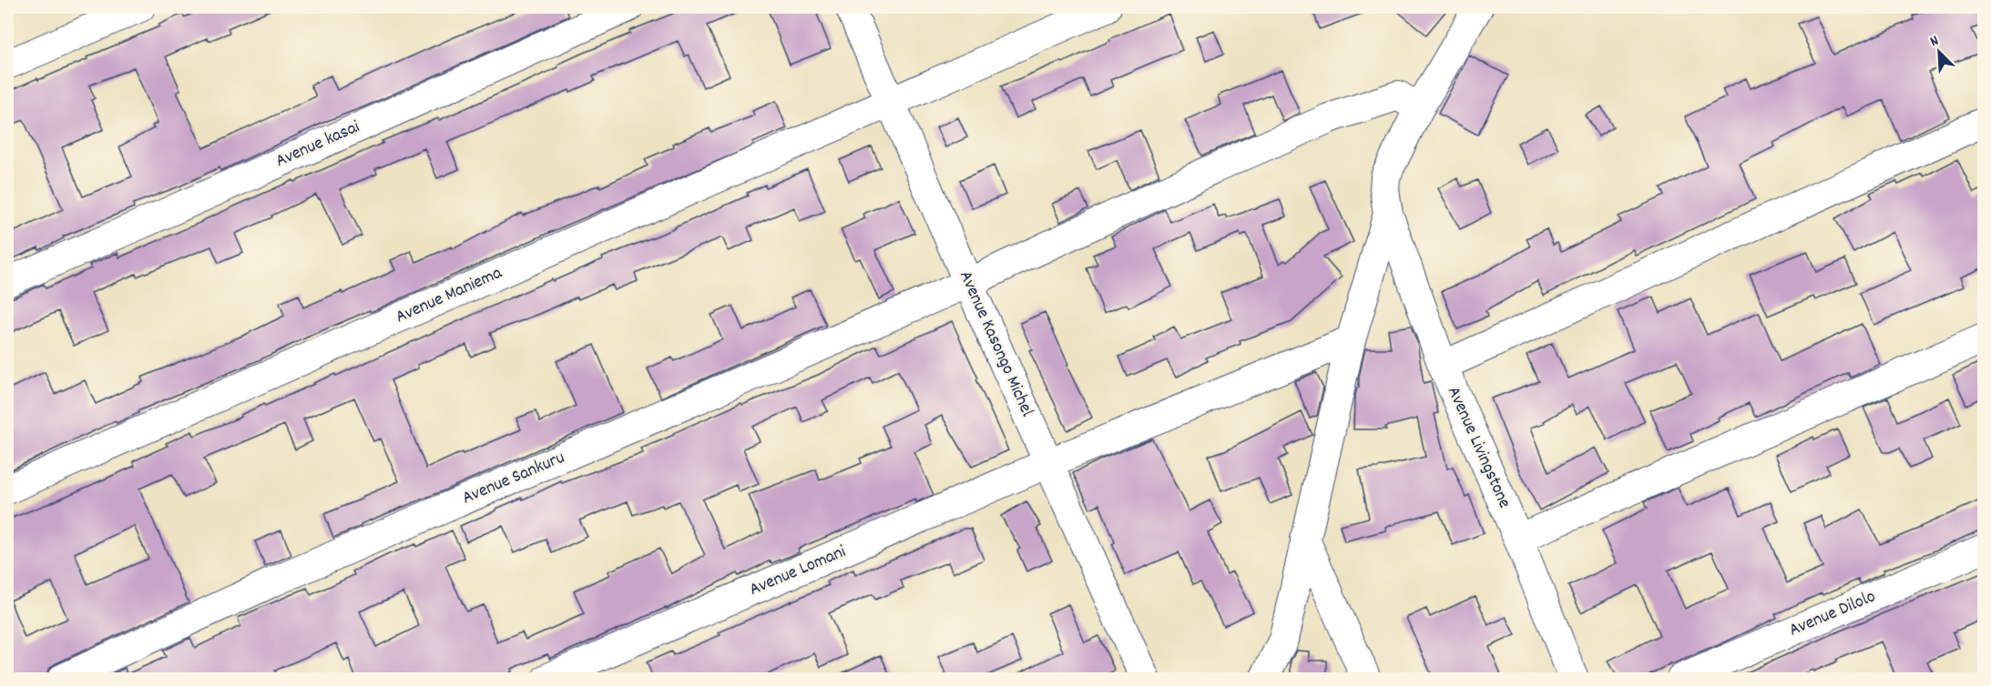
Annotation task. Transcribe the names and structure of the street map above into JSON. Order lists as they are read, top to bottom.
{
  "streets": {
    "street": [
      "Avenue kasai",
      "Avenue Maniema",
      "Avenue Kasongo Michel",
      "Avenue Livingstone",
      "Avenue Sankuru",
      "Avenue Lomani",
      "Avenue Dilolo"
    ]
  },
  "crossings": [
    ["Avenue Maniema", "Avenue Kasongo Michel"],
    ["Avenue Kasongo Michel", "Avenue Sankuru"],
    ["Avenue Kasongo Michel", "Avenue Lomani"]
  ],
  "north": "top left"
}
